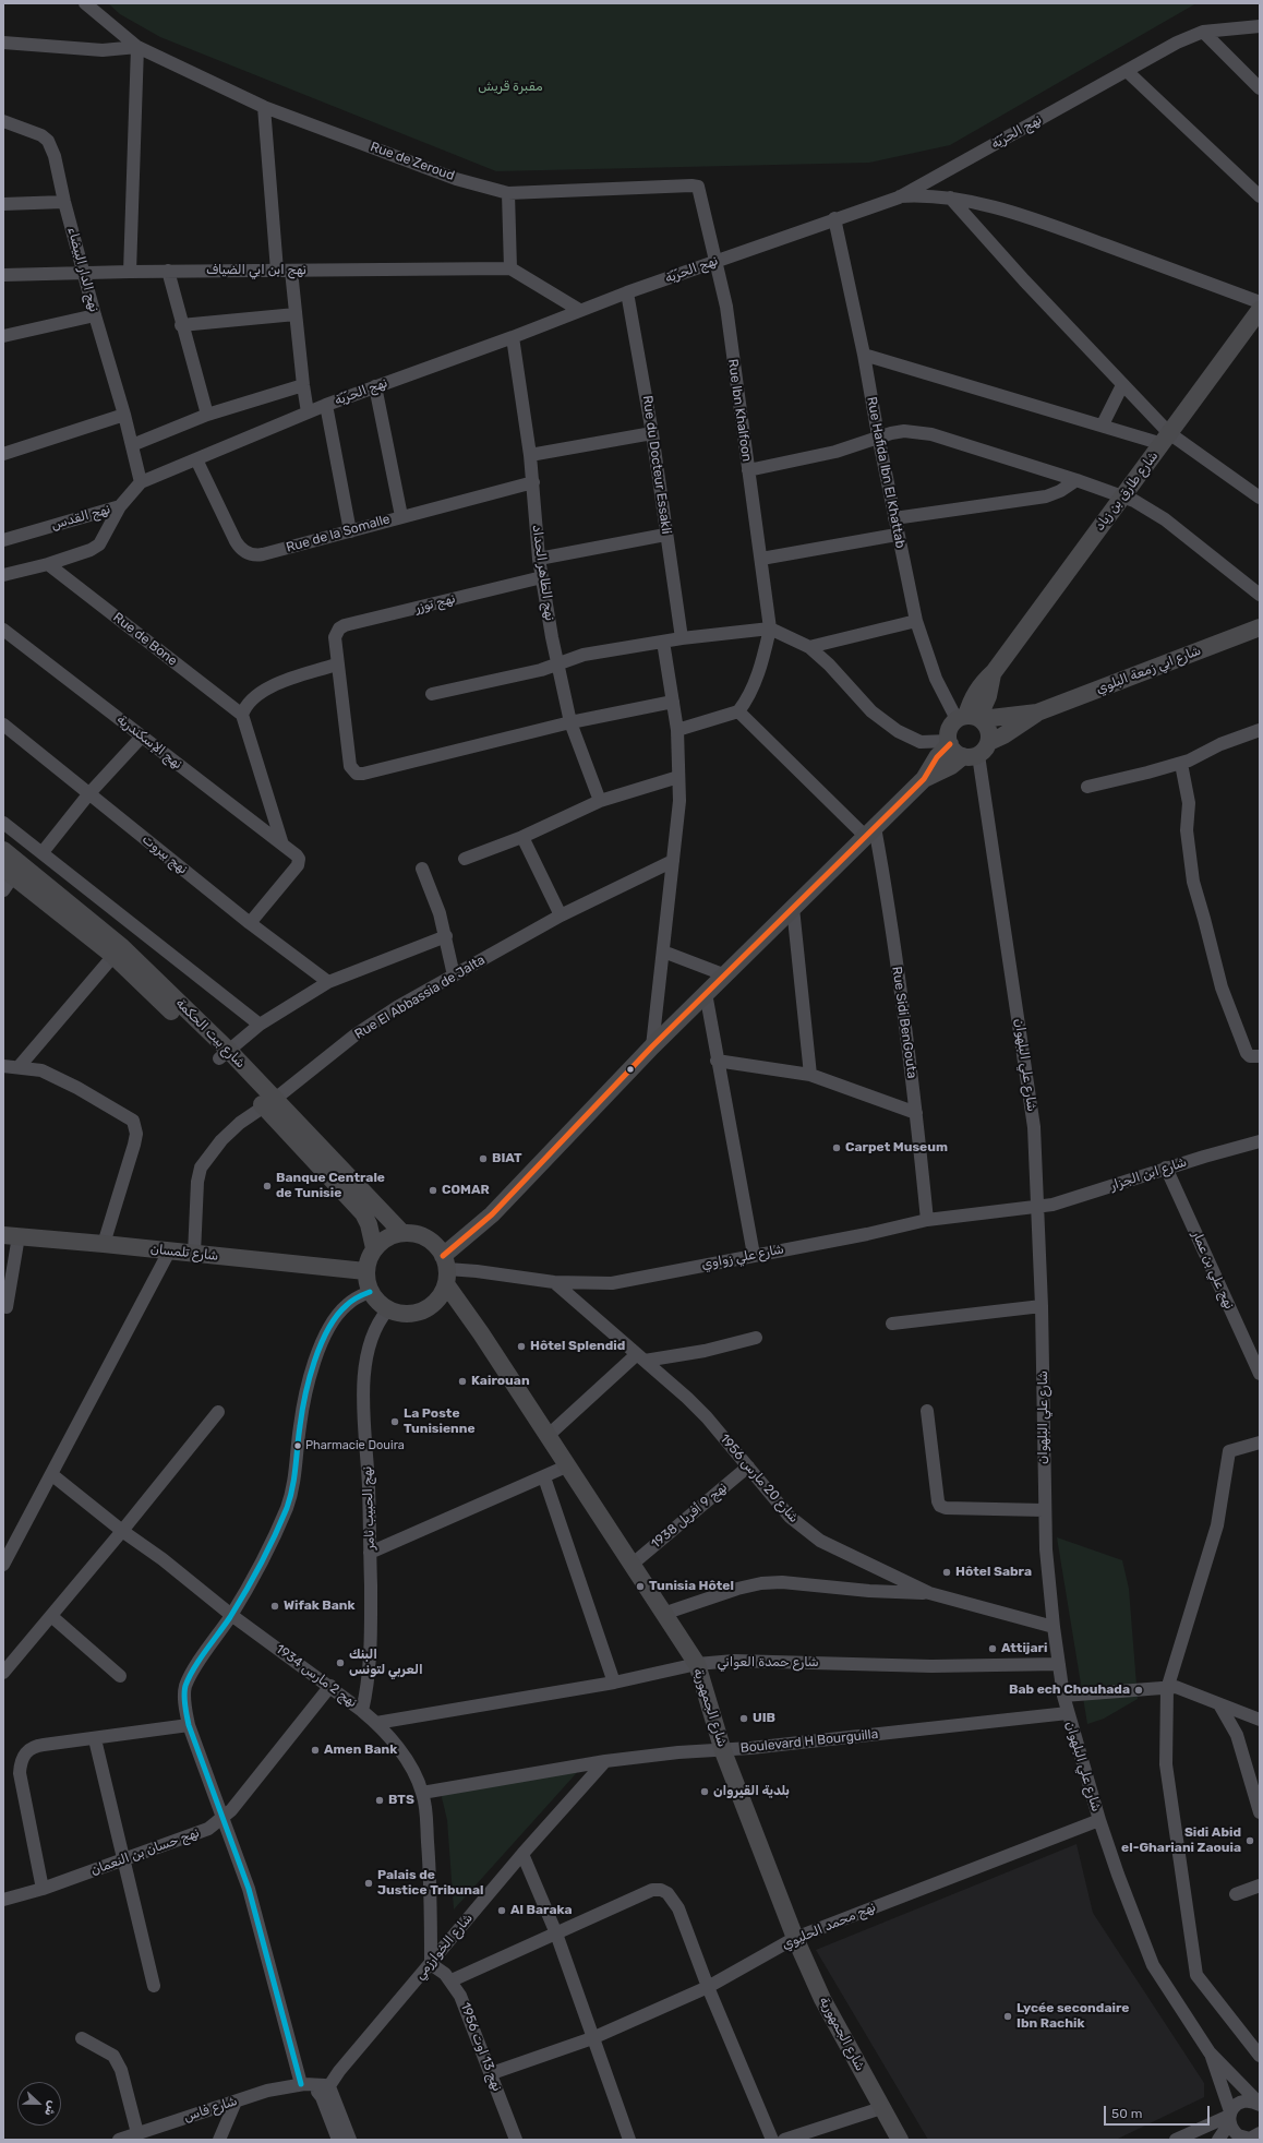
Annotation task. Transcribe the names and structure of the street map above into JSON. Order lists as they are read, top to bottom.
{
  "streets": {
    "main road": [
      "شارع طارق بن زياد",
      "شارع ابي زمعة البلوي",
      "شارع بيت الحكمة",
      "شارع تلمسان",
      "شارع الجمهورية"
    ],
    "street": [
      "نهج الحرّيّة",
      "Rue de Zeroud",
      "نهج الدار البيضاء",
      "نهج ابن ابي الضياف",
      "Rue Ibn Khalfoon",
      "Rue du Docteur Essakli",
      "Rue Hafida Ibn El Khattab",
      "نهج القدس",
      "Rue de la Somalle",
      "نهج الطاهر الحداد",
      "نهج توزر",
      "Rue de Bone",
      "نهج الإسكندرية",
      "نهج بيروت",
      "Rue El Abbassia de Jalta",
      "Rue Sidi BenGouta",
      "شارع علي البلهوان",
      "شارع ابن الجزار",
      "شارع علي زواوي",
      "نهج علي بن عمار",
      "شارع 20 مارس 1956",
      "نهج الحبيب ثامر",
      "نهج 9 أفريل 1938",
      "شارع حمدة العواني",
      "نهج 2 مارس 1934",
      "Boulevard H Bourguilla",
      "نهج حسان بن النعمان",
      "نهج محمد الحليوي",
      "شارع الخوارزمي",
      "نهج 13 اوت 1956",
      "شارع فاس"
    ]
  },
  "crossings": [
    ["نهج الحرّيّة", "نهج الدار البيضاء"],
    ["نهج الحرّيّة", "Rue Ibn Khalfoon"],
    ["نهج الحرّيّة", "Rue du Docteur Essakli"],
    ["نهج الحرّيّة", "Rue Hafida Ibn El Khattab"],
    ["نهج الحرّيّة", "نهج القدس"],
    ["نهج الحرّيّة", "Rue de la Somalle"],
    ["نهج الحرّيّة", "نهج الطاهر الحداد"],
    ["Rue de Zeroud", "Rue Ibn Khalfoon"],
    ["نهج الدار البيضاء", "نهج ابن ابي الضياف"],
    ["Rue Hafida Ibn El Khattab", "شارع طارق بن زياد"],
    ["Rue Hafida Ibn El Khattab", "شارع ابي زمعة البلوي"],
    ["Rue Hafida Ibn El Khattab", "شارع علي البلهوان"],
    ["شارع طارق بن زياد", "شارع ابي زمعة البلوي"],
    ["شارع طارق بن زياد", "شارع علي البلهوان"],
    ["نهج القدس", "Rue de Bone"],
    ["Rue de la Somalle", "نهج الطاهر الحداد"],
    ["نهج الطاهر الحداد", "نهج توزر"],
    ["شارع ابي زمعة البلوي", "شارع علي البلهوان"],
    ["نهج الإسكندرية", "نهج بيروت"],
    ["Rue El Abbassia de Jalta", "شارع بيت الحكمة"],
    ["Rue El Abbassia de Jalta", "شارع تلمسان"],
    ["Rue Sidi BenGouta", "شارع علي زواوي"],
    ["شارع بيت الحكمة", "شارع تلمسان"],
    ["شارع بيت الحكمة", "شارع علي زواوي"],
    ["شارع بيت الحكمة", "نهج الحبيب ثامر"],
    ["شارع بيت الحكمة", "شارع الجمهورية"],
    ["شارع علي البلهوان", "شارع ابن الجزار"],
    ["شارع علي البلهوان", "شارع علي زواوي"],
    ["شارع علي البلهوان", "شارع 20 مارس 1956"],
    ["شارع علي البلهوان", "شارع حمدة العواني"],
    ["شارع علي البلهوان", "Boulevard H Bourguilla"],
    ["شارع علي البلهوان", "نهج محمد الحليوي"],
    ["شارع ابن الجزار", "شارع علي زواوي"],
    ["شارع ابن الجزار", "نهج علي بن عمار"],
    ["شارع تلمسان", "شارع علي زواوي"],
    ["شارع تلمسان", "نهج الحبيب ثامر"],
    ["شارع تلمسان", "شارع الجمهورية"],
    ["شارع علي زواوي", "شارع 20 مارس 1956"],
    ["شارع علي زواوي", "نهج الحبيب ثامر"],
    ["شارع علي زواوي", "شارع الجمهورية"],
    ["شارع 20 مارس 1956", "نهج 9 أفريل 1938"],
    ["نهج الحبيب ثامر", "نهج 2 مارس 1934"],
    ["نهج الحبيب ثامر", "شارع الجمهورية"],
    ["نهج 9 أفريل 1938", "شارع الجمهورية"],
    ["شارع حمدة العواني", "نهج 2 مارس 1934"],
    ["شارع حمدة العواني", "شارع الجمهورية"],
    ["نهج 2 مارس 1934", "Boulevard H Bourguilla"],
    ["نهج 2 مارس 1934", "نهج حسان بن النعمان"],
    ["نهج 2 مارس 1934", "شارع الخوارزمي"],
    ["نهج 2 مارس 1934", "نهج 13 اوت 1956"],
    ["شارع الجمهورية", "Boulevard H Bourguilla"],
    ["شارع الجمهورية", "نهج محمد الحليوي"],
    ["Boulevard H Bourguilla", "شارع الخوارزمي"],
    ["نهج محمد الحليوي", "نهج 13 اوت 1956"],
    ["شارع الخوارزمي", "نهج 13 اوت 1956"]
  ],
  "parks": ["مقبرة قريش"],
  "places": [
    "Carpet Museum",
    "BIAT",
    "Banque Centrale de Tunisie",
    "COMAR",
    "Hôtel Splendid",
    "Kairouan",
    "La Poste Tunisienne",
    "Pharmacie Douira",
    "Hôtel Sabra",
    "Tunisia Hôtel",
    "Wifak Bank",
    "Attijari",
    "البنك العربي لتونس",
    "Bab ech Chouhada",
    "UIB",
    "Amen Bank",
    "بلدية القيروان",
    "BTS",
    "Sidi Abid el-Ghariani Zaouia",
    "Palais de Justice Tribunal",
    "Al Baraka",
    "Lycée secondaire Ibn Rachik"
  ],
  "scale_bar": "50 m",
  "north": "right"
}
